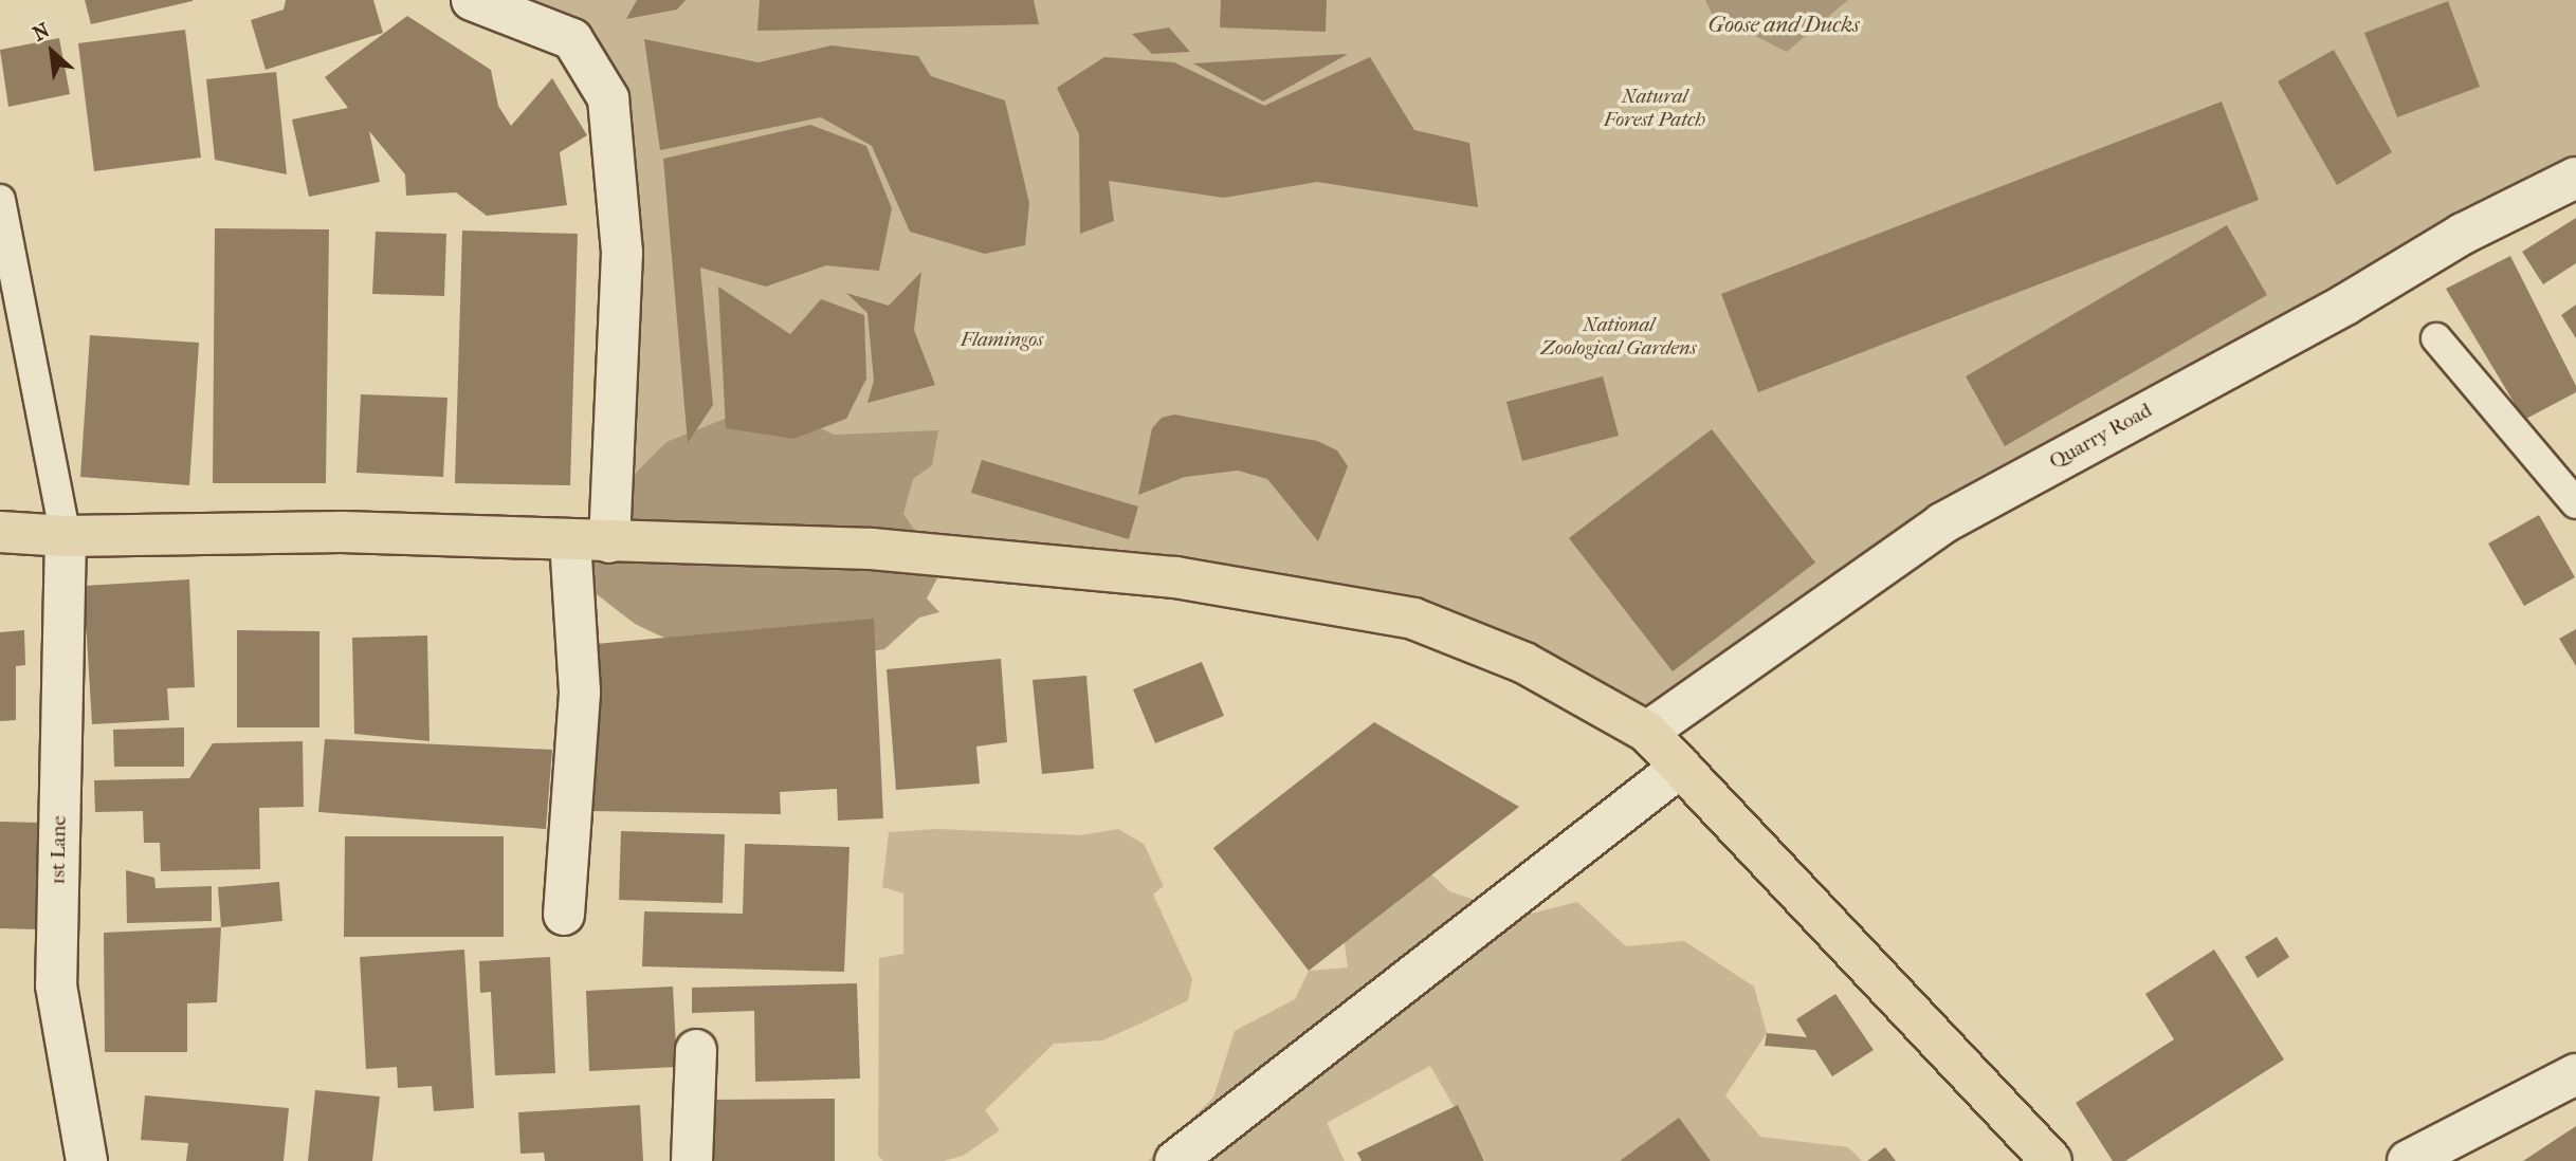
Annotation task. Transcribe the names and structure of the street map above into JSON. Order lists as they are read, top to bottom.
{
  "streets": {
    "street": ["Quarry Road", "1st Lane"]
  },
  "water": ["Goose and Ducks"],
  "parks": ["Natural Forest Patch", "National Zoological Gardens", "Flamingos"],
  "north": "top left"
}
